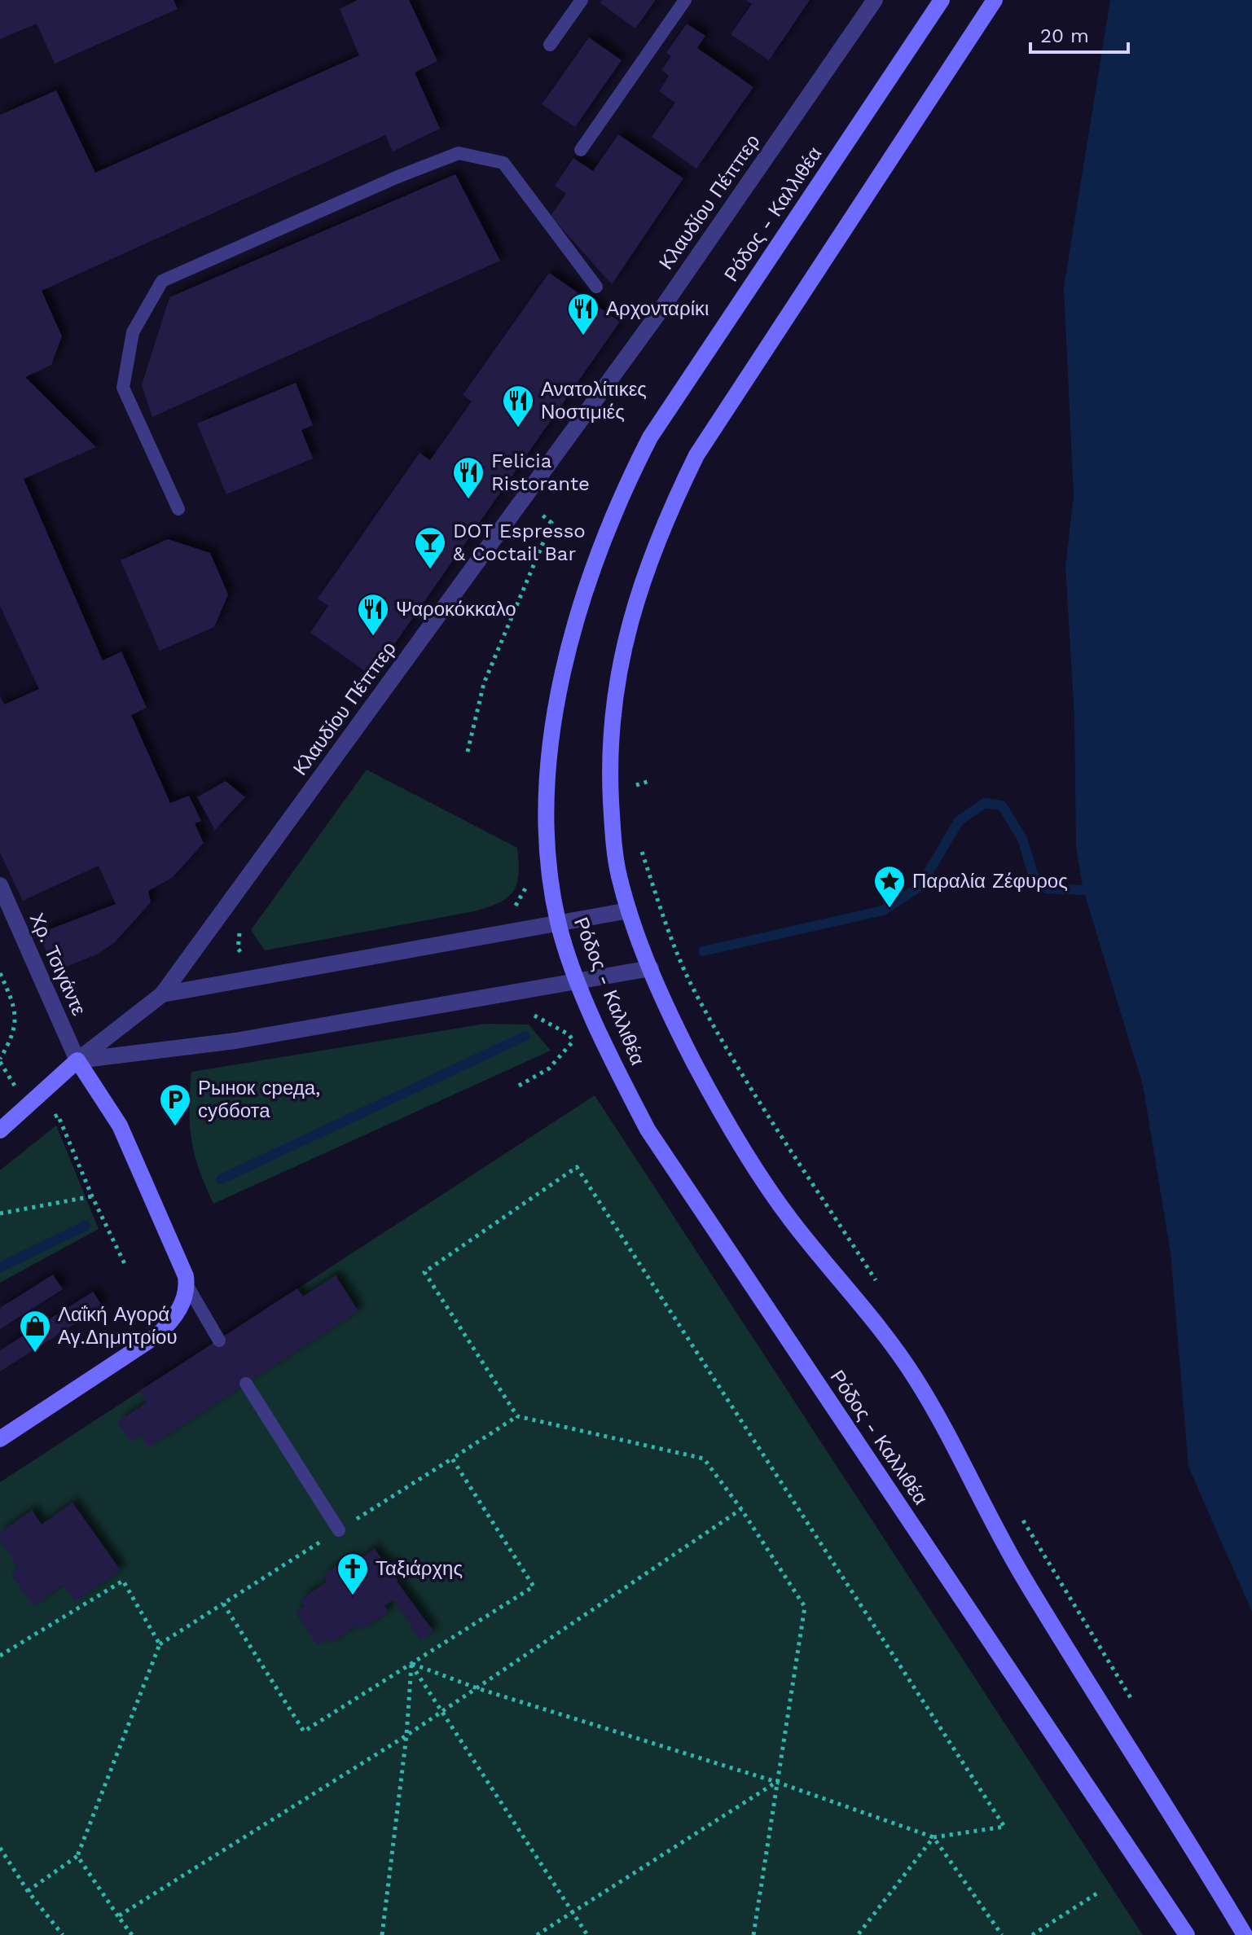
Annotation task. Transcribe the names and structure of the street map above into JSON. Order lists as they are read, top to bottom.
{
  "streets": {
    "main road": ["Ρόδος - Καλλιθέα"],
    "street": ["Κλαυδίου Πέππερ", "Χρ. Τσιγάντε"]
  },
  "places": {
    "restaurant": [
      "Αρχονταρίκι",
      "Ανατολίτικες Νοστιμιές",
      "Felicia Ristorante",
      "Ψαροκόκκαλο"
    ],
    "bar": ["DOT Espresso & Coctail Bar"],
    "place": ["Παραλία Ζέφυρος"],
    "parking": ["Рынок среда, суббота"],
    "shop": ["Λαΐκή Αγορά Αγ.Δημητρίου"],
    "church": ["Ταξιάρχης"]
  },
  "scale_bar": "20 m"
}
